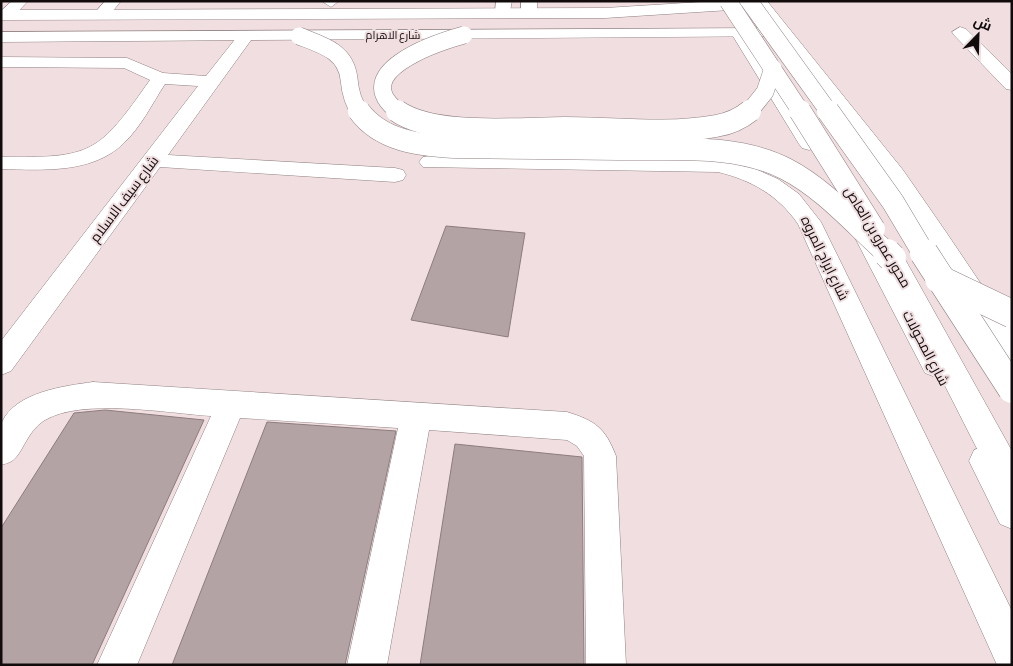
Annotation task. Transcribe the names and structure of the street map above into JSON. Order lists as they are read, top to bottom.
{
  "streets": {
    "main road": [
      "شارع الاهرام",
      "شارع سيف الاسلام",
      "محور عمرو بن العاص",
      "شارع ابراج المروه",
      "شارع المحولات"
    ]
  },
  "crossings": [
    ["شارع الاهرام", "شارع سيف الاسلام"],
    ["شارع الاهرام", "محور عمرو بن العاص"],
    ["شارع الاهرام", "شارع المحولات"]
  ],
  "north": "top right"
}
